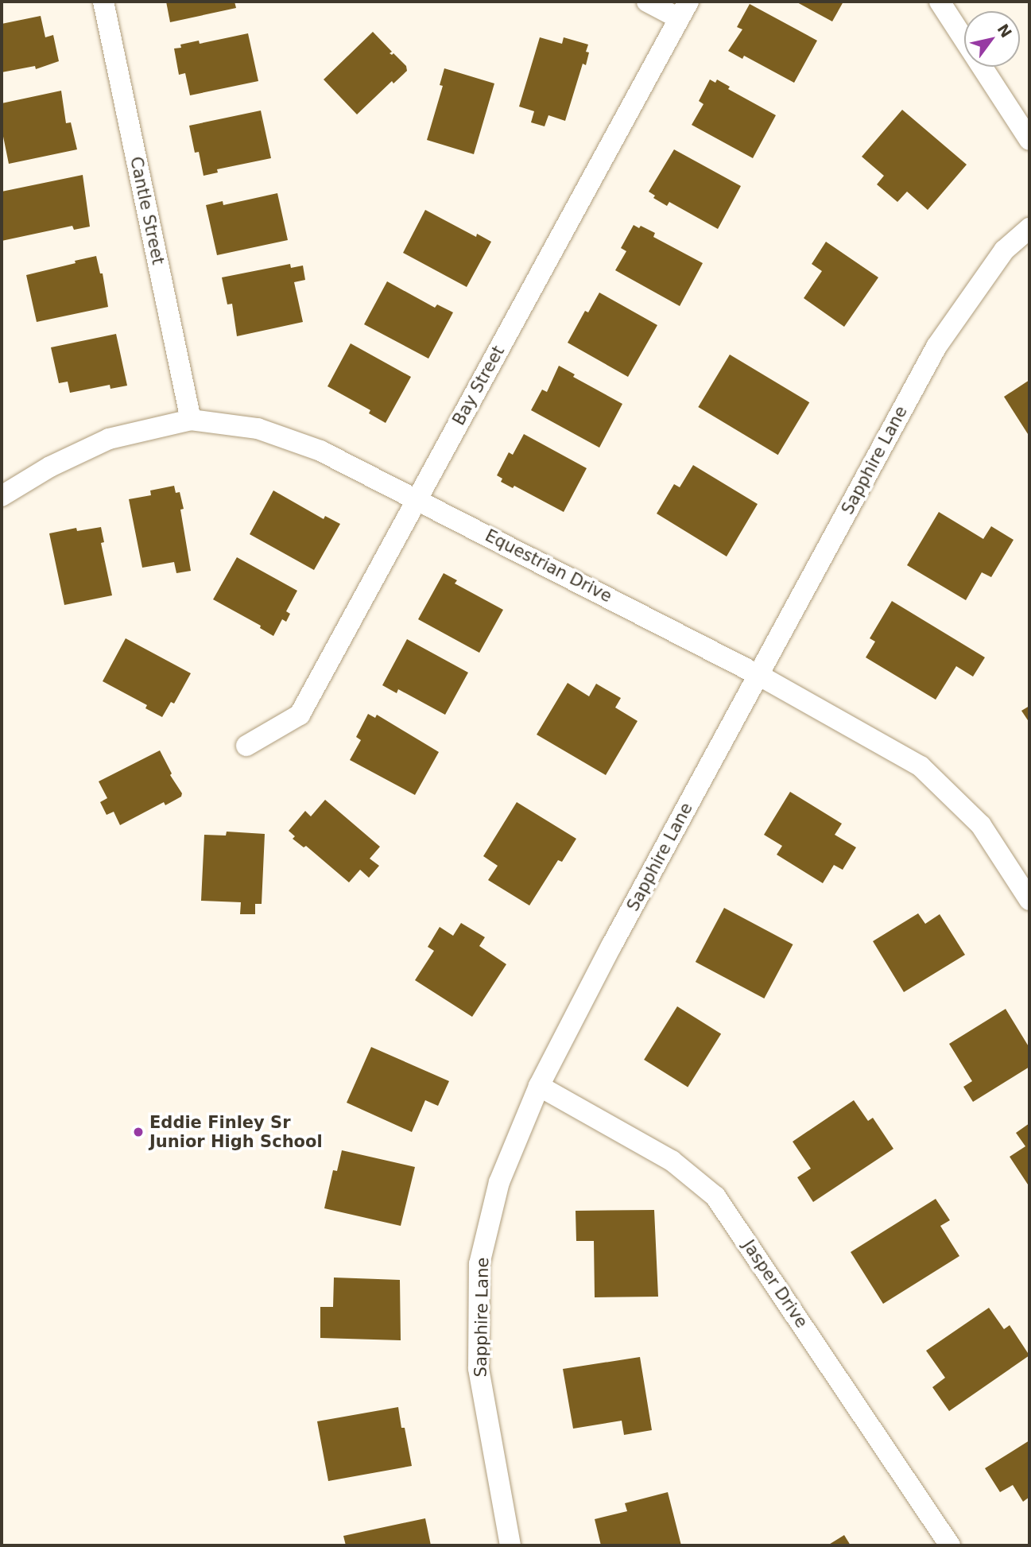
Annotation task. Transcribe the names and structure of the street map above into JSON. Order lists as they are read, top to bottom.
{
  "streets": {
    "street": [
      "Cantle Street",
      "Bay Street",
      "Sapphire Lane",
      "Equestrian Drive",
      "Jasper Drive"
    ]
  },
  "crossings": [
    ["Cantle Street", "Equestrian Drive"],
    ["Bay Street", "Equestrian Drive"],
    ["Sapphire Lane", "Equestrian Drive"],
    ["Sapphire Lane", "Jasper Drive"]
  ],
  "places": ["Eddie Finley Sr Junior High School"],
  "north": "top right"
}
